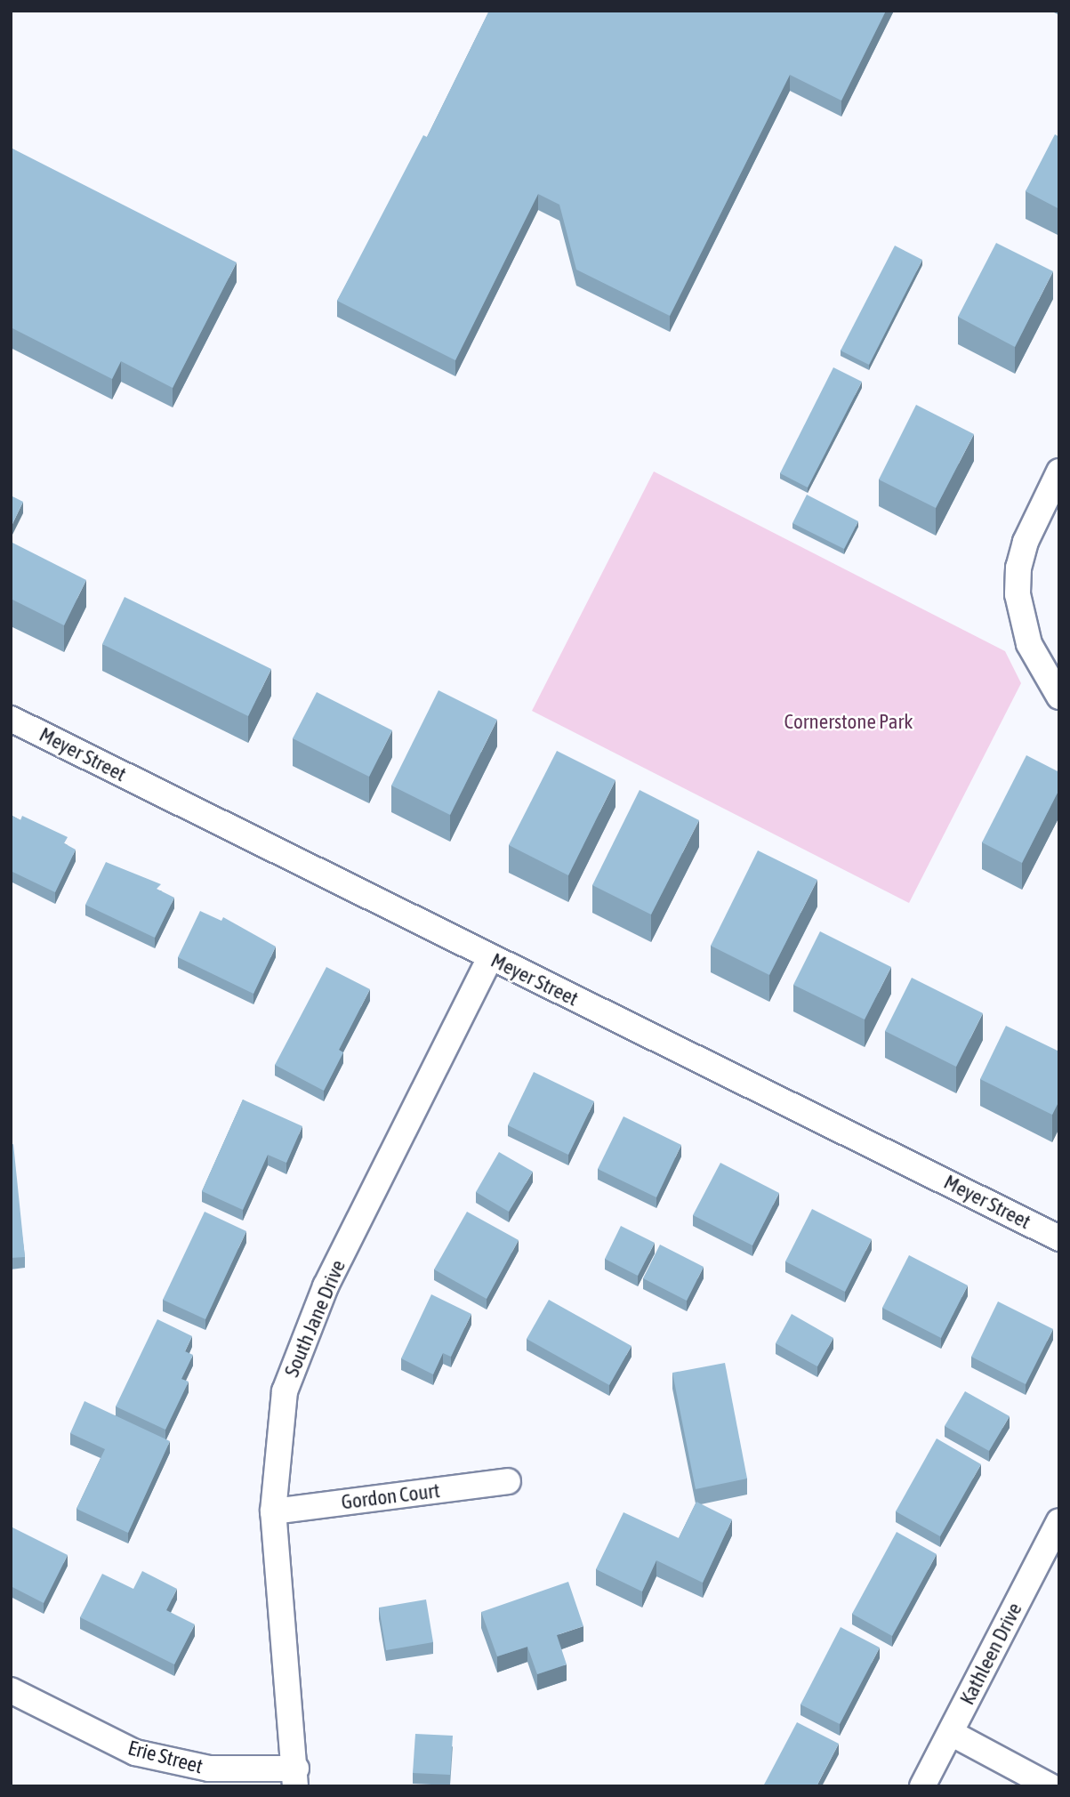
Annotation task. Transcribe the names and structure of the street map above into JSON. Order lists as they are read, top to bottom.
{
  "streets": {
    "street": [
      "Meyer Street",
      "South Jane Drive",
      "Gordon Court",
      "Kathleen Drive",
      "Erie Street"
    ]
  },
  "crossings": [
    ["Meyer Street", "South Jane Drive"],
    ["South Jane Drive", "Gordon Court"],
    ["South Jane Drive", "Erie Street"]
  ],
  "parks": ["Cornerstone Park"]
}
